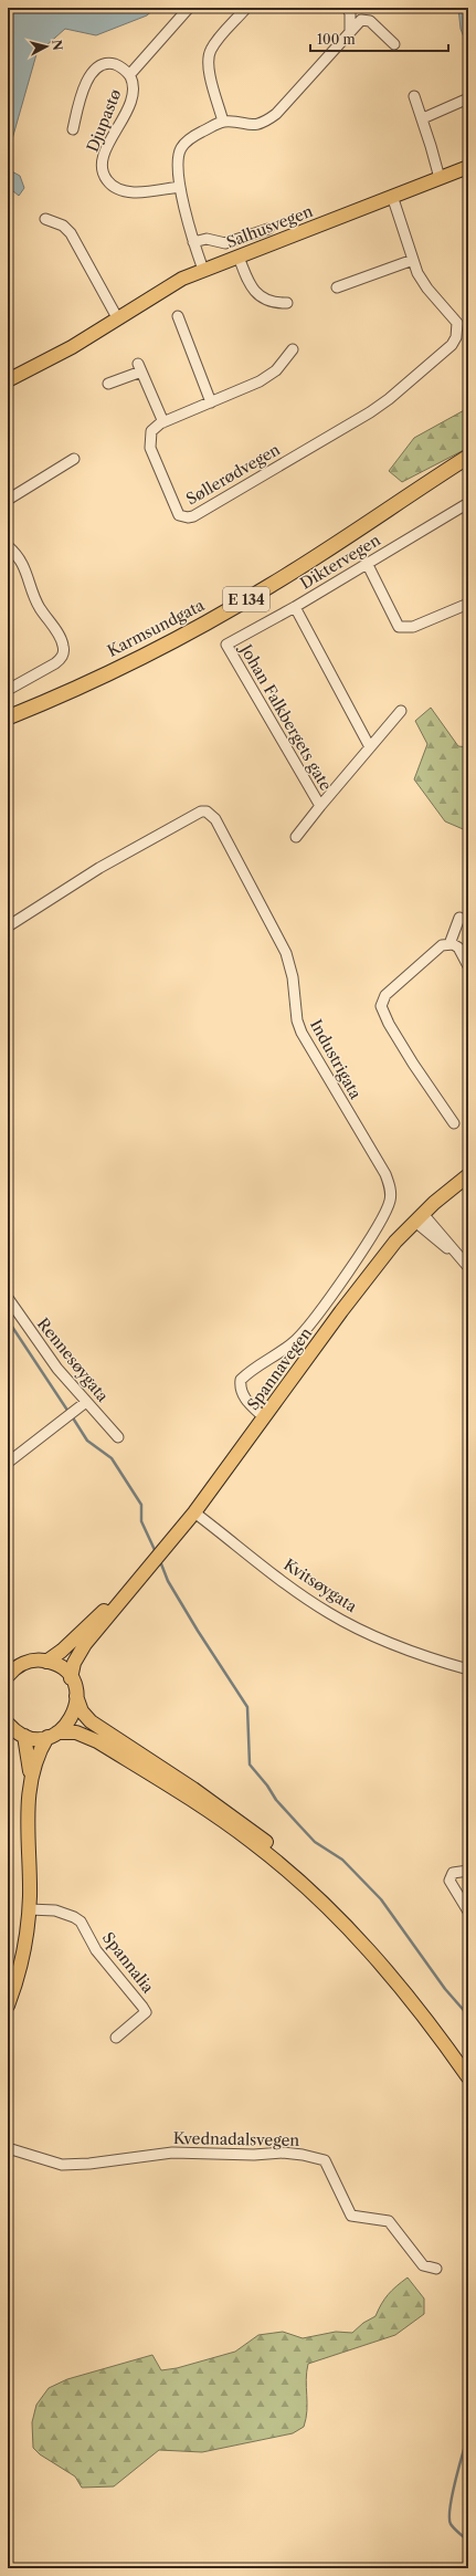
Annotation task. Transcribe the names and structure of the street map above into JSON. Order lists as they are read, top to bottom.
{
  "streets": {
    "highway": ["E 134", "Karmsundgata"],
    "main road": ["Salhusvegen", "Spannavegen"],
    "street": [
      "Djupastø",
      "Søllerødvegen",
      "Diktervegen",
      "Johan Falkbergets gate",
      "Industrigata",
      "Rennesøygata",
      "Kvitsøygata",
      "Spannalia",
      "Kvednadalsvegen"
    ]
  },
  "crossings": [
    ["Diktervegen", "Johan Falkbergets gate"],
    ["Industrigata", "Spannavegen"],
    ["Spannavegen", "Kvitsøygata"]
  ],
  "scale_bar": "100 m",
  "north": "right"
}
